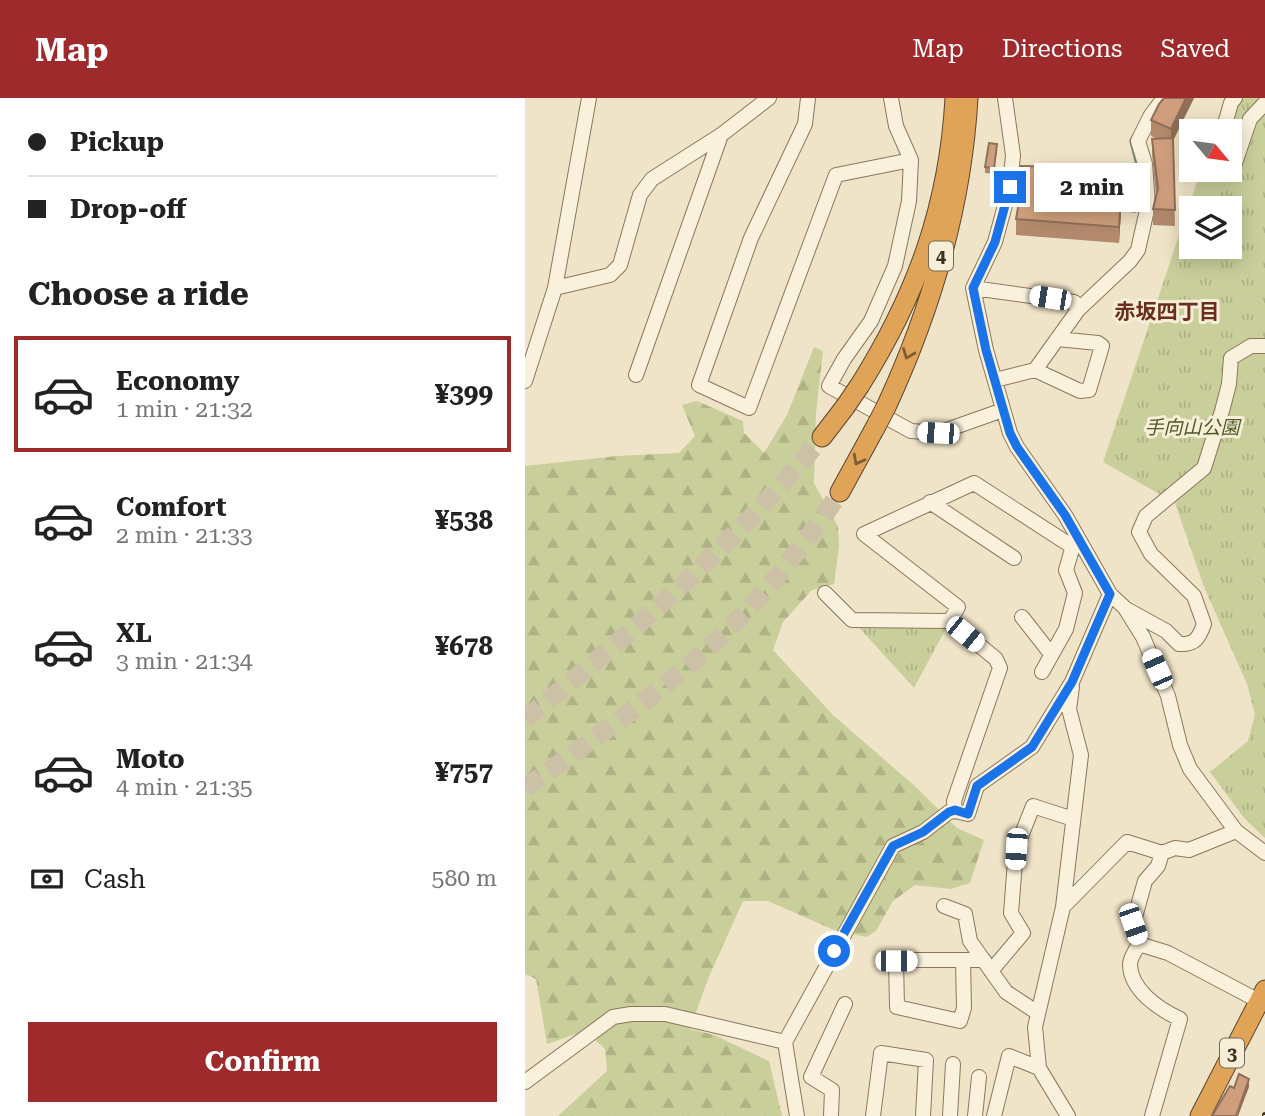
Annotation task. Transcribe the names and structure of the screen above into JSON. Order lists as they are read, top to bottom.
{
  "streets": {
    "highway": ["4", "3"]
  },
  "districts": ["赤坂四丁目"],
  "parks": ["手向山公園"],
  "north": "bottom right",
  "page": {
    "header": "Map",
    "nav": ["Map", "Directions", "Saved"],
    "banner": ["Pickup", "Drop-off"],
    "bubble": "2 min",
    "heading": "Choose a ride",
    "list": [
      {
        "name": "Economy",
        "note": "1 min · 21:32",
        "value": "¥399"
      },
      {
        "name": "Comfort",
        "note": "2 min · 21:33",
        "value": "¥538"
      },
      {
        "name": "XL",
        "note": "3 min · 21:34",
        "value": "¥678"
      },
      {
        "name": "Moto",
        "note": "4 min · 21:35",
        "value": "¥757"
      }
    ],
    "pay": ["Cash", "580 m"],
    "buttons": "Confirm"
  }
}
